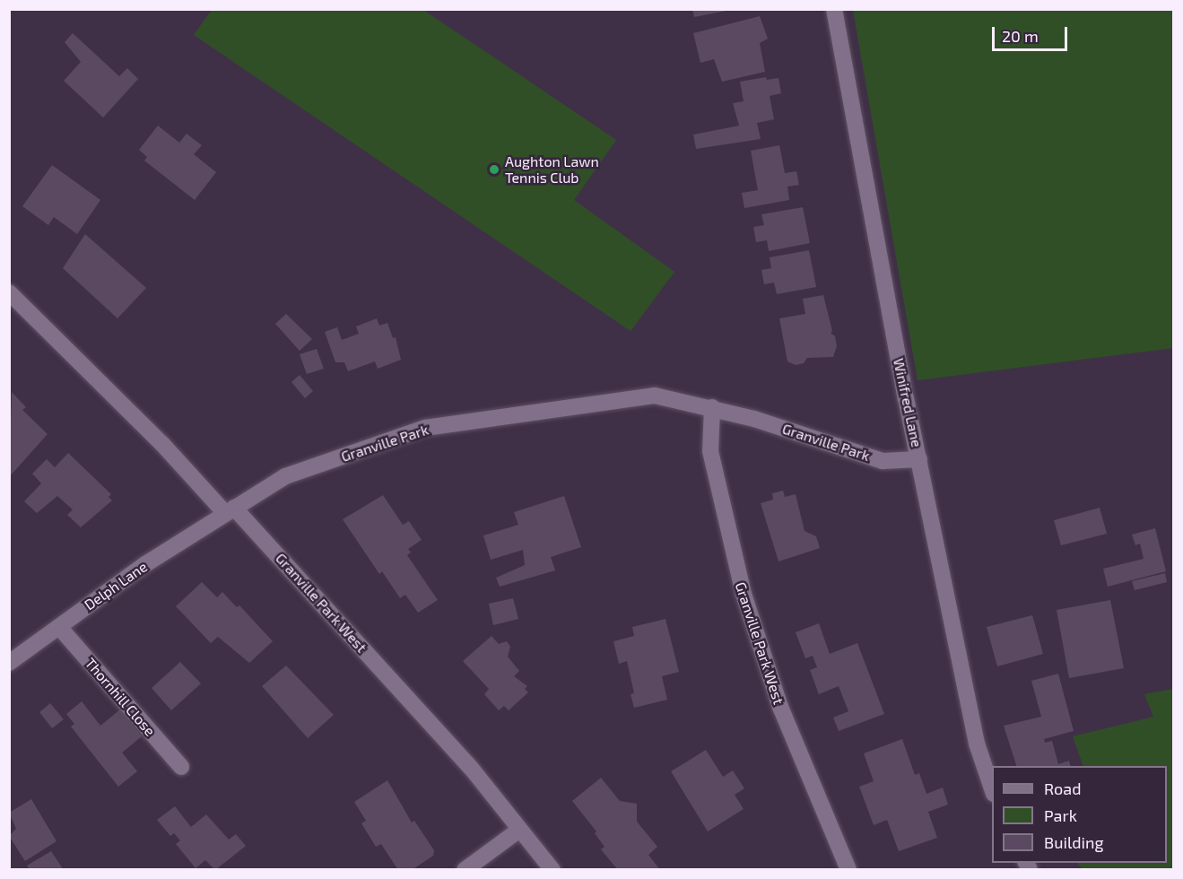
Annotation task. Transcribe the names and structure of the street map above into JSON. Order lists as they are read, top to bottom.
{
  "streets": {
    "street": [
      "Winifred Lane",
      "Granville Park",
      "Delph Lane",
      "Granville Park West",
      "Thornhill Close"
    ]
  },
  "crossings": [
    ["Winifred Lane", "Granville Park"],
    ["Granville Park", "Delph Lane"],
    ["Granville Park", "Granville Park West"],
    ["Delph Lane", "Granville Park West"],
    ["Delph Lane", "Thornhill Close"]
  ],
  "places": ["Aughton Lawn Tennis Club"],
  "legend": ["Road", "Park", "Building"],
  "scale_bar": "20 m"
}
